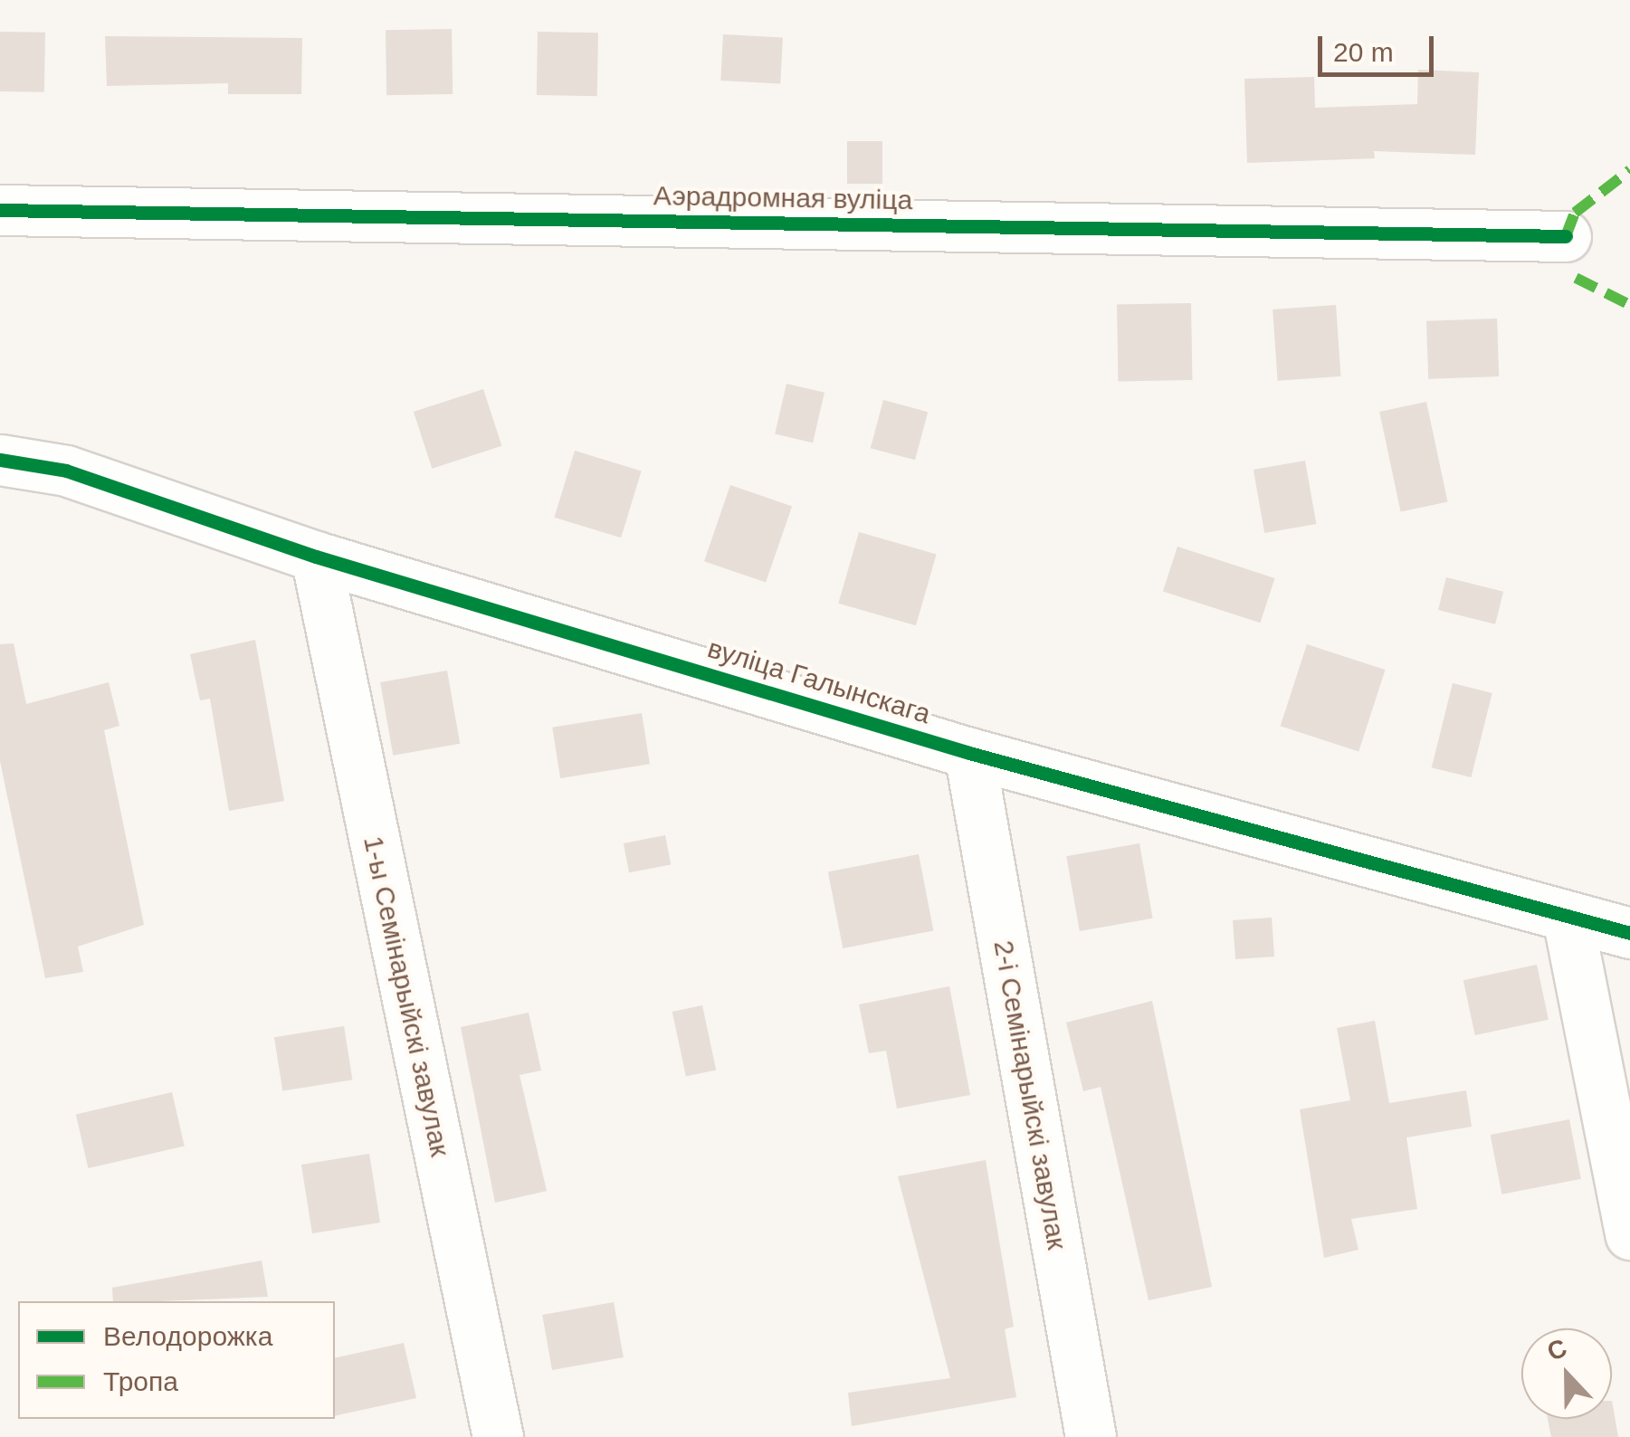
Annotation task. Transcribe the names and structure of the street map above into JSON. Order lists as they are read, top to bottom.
{
  "streets": {
    "street": [
      "Аэрадромная вуліца",
      "вуліца Галынскага",
      "1-ы Семінарыйскі завулак",
      "2-і Семінарыйскі завулак"
    ]
  },
  "crossings": [
    ["вуліца Галынскага", "1-ы Семінарыйскі завулак"],
    ["вуліца Галынскага", "2-і Семінарыйскі завулак"]
  ],
  "legend": ["Велодорожка", "Тропа"],
  "scale_bar": "20 m",
  "north": "top"
}
